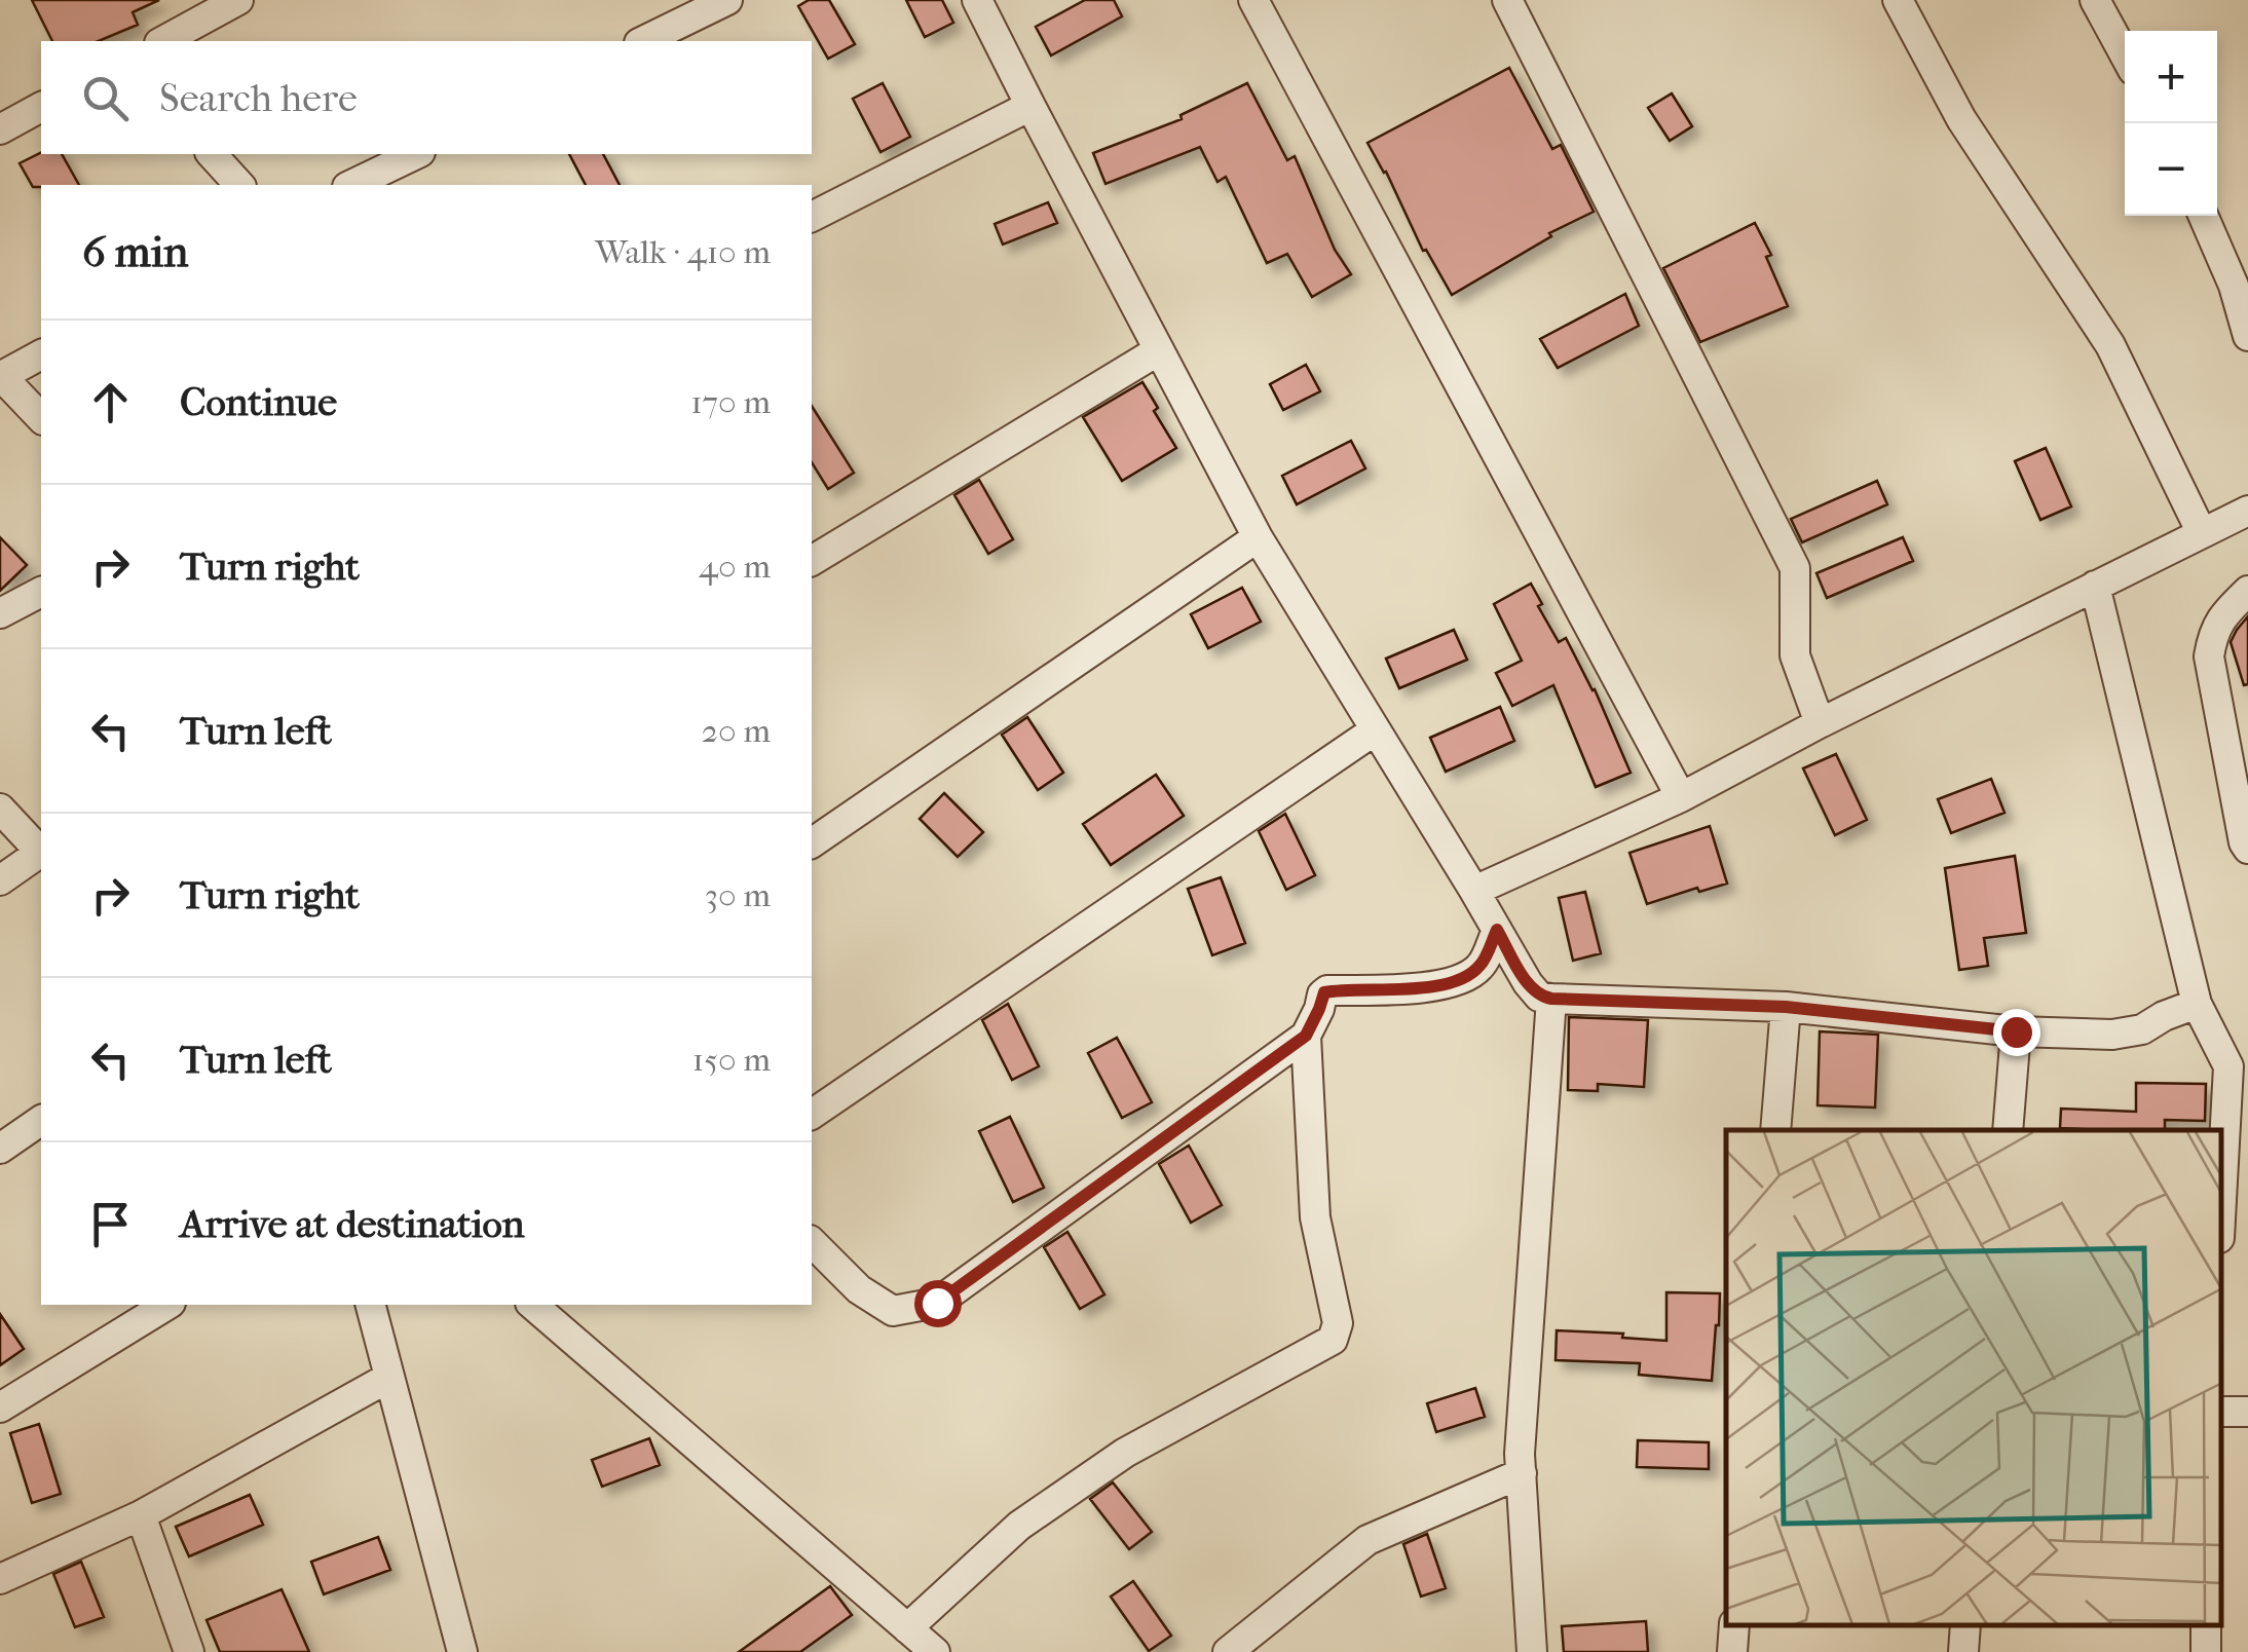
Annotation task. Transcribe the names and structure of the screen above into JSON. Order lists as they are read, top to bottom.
{
  "page": {
    "map_buttons": ["+", "−"],
    "search": "Search here",
    "heading": ["6 min", "Walk · 410 m"],
    "list": [
      ["Continue", "170 m"],
      ["Turn right", "40 m"],
      ["Turn left", "20 m"],
      ["Turn right", "30 m"],
      ["Turn left", "150 m"],
      "Arrive at destination"
    ]
  }
}
